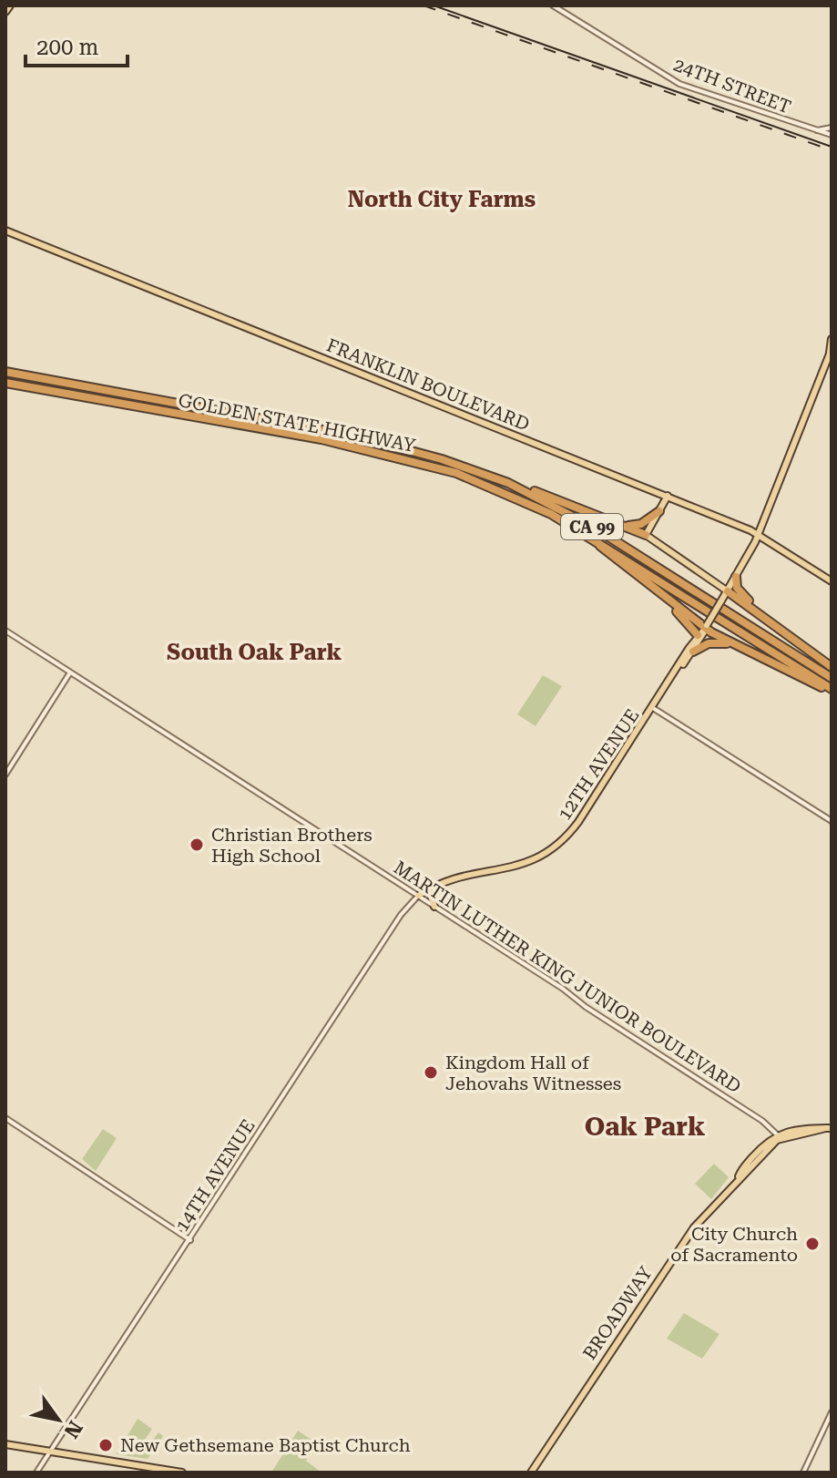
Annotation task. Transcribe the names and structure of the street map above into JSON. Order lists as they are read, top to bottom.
{
  "streets": {
    "highway": ["GOLDEN STATE HIGHWAY", "CA 99"],
    "main road": ["FRANKLIN BOULEVARD", "12TH AVENUE", "BROADWAY"],
    "street": ["24TH STREET", "MARTIN LUTHER KING JUNIOR BOULEVARD", "14TH AVENUE"]
  },
  "crossings": [
    ["FRANKLIN BOULEVARD", "12TH AVENUE"],
    ["MARTIN LUTHER KING JUNIOR BOULEVARD", "14TH AVENUE"],
    ["MARTIN LUTHER KING JUNIOR BOULEVARD", "BROADWAY"]
  ],
  "districts": ["North City Farms", "South Oak Park", "Oak Park"],
  "places": [
    "Christian Brothers High School",
    "Kingdom Hall of Jehovahs Witnesses",
    "City Church of Sacramento",
    "New Gethsemane Baptist Church"
  ],
  "scale_bar": "200 m",
  "north": "bottom right"
}
